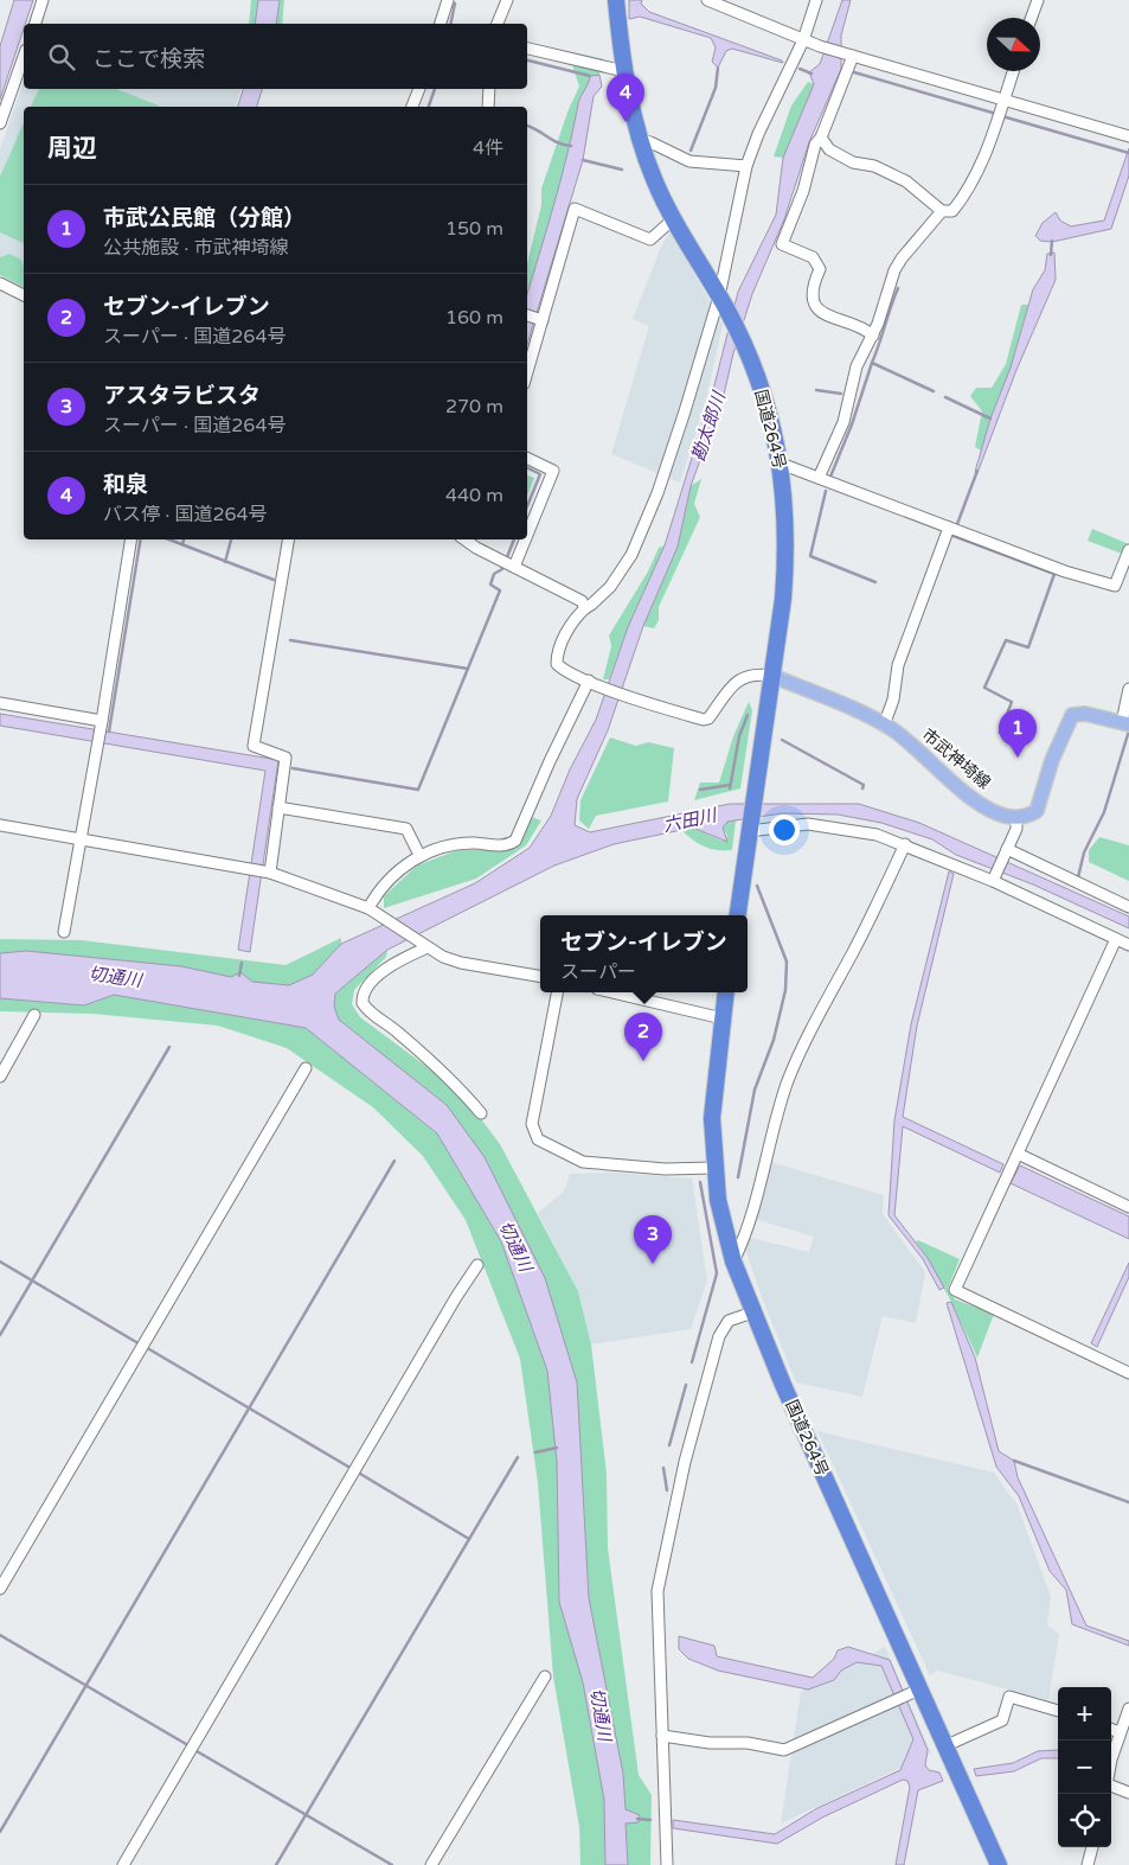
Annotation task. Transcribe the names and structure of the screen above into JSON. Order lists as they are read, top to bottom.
{
  "streets": {
    "highway": ["国道264号"],
    "main road": ["市武神埼線"]
  },
  "crossings": [
    ["国道264号", "市武神埼線"]
  ],
  "water": ["勘太郎川", "六田川", "切通川"],
  "north": "right",
  "page": {
    "search": "ここで検索",
    "pins": [
      "4",
      "1",
      "2",
      "3"
    ],
    "heading": ["周辺", "4件"],
    "list": [
      {
        "mark": "1",
        "name": "市武公民館（分館）",
        "note": "公共施設 · 市武神埼線",
        "value": "150 m"
      },
      {
        "mark": "2",
        "name": "セブン-イレブン",
        "note": "スーパー · 国道264号",
        "value": "160 m"
      },
      {
        "mark": "3",
        "name": "アスタラビスタ",
        "note": "スーパー · 国道264号",
        "value": "270 m"
      },
      {
        "mark": "4",
        "name": "和泉",
        "note": "バス停 · 国道264号",
        "value": "440 m"
      }
    ],
    "popup": ["セブン-イレブン", "スーパー"],
    "map_buttons": ["+", "−"]
  }
}
